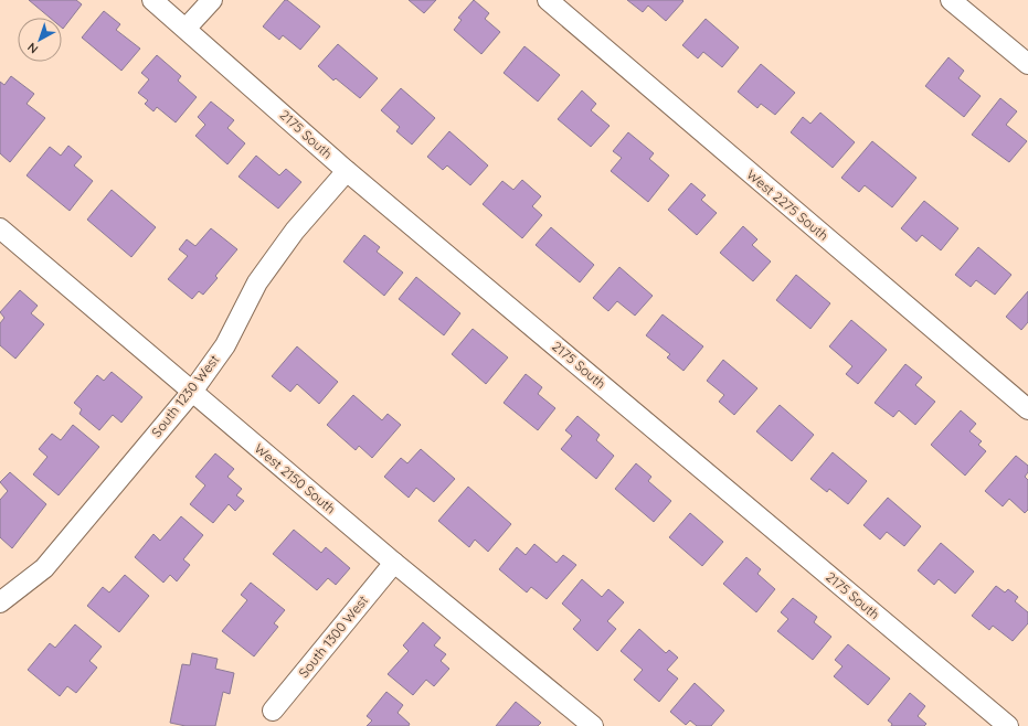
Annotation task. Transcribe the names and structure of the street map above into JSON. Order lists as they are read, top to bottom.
{
  "streets": {
    "street": [
      "2175 South",
      "West 2275 South",
      "South 1230 West",
      "West 2150 South",
      "South 1300 West"
    ]
  },
  "crossings": [
    ["2175 South", "South 1230 West"],
    ["South 1230 West", "West 2150 South"],
    ["West 2150 South", "South 1300 West"]
  ],
  "north": "bottom left"
}
